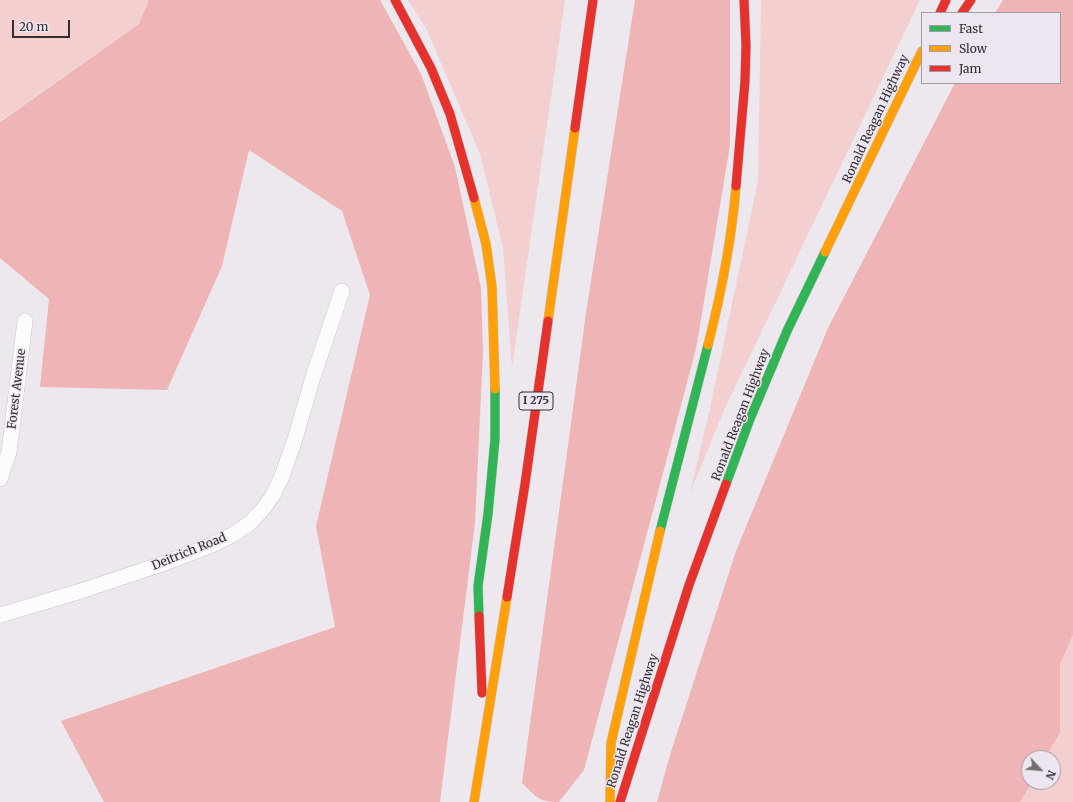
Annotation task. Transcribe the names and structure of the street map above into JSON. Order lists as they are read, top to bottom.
{
  "streets": {
    "highway": ["Ronald Reagan Highway", "I 275"],
    "street": ["Forest Avenue", "Deitrich Road"]
  },
  "legend": ["Fast", "Slow", "Jam"],
  "scale_bar": "20 m",
  "north": "bottom right"
}
